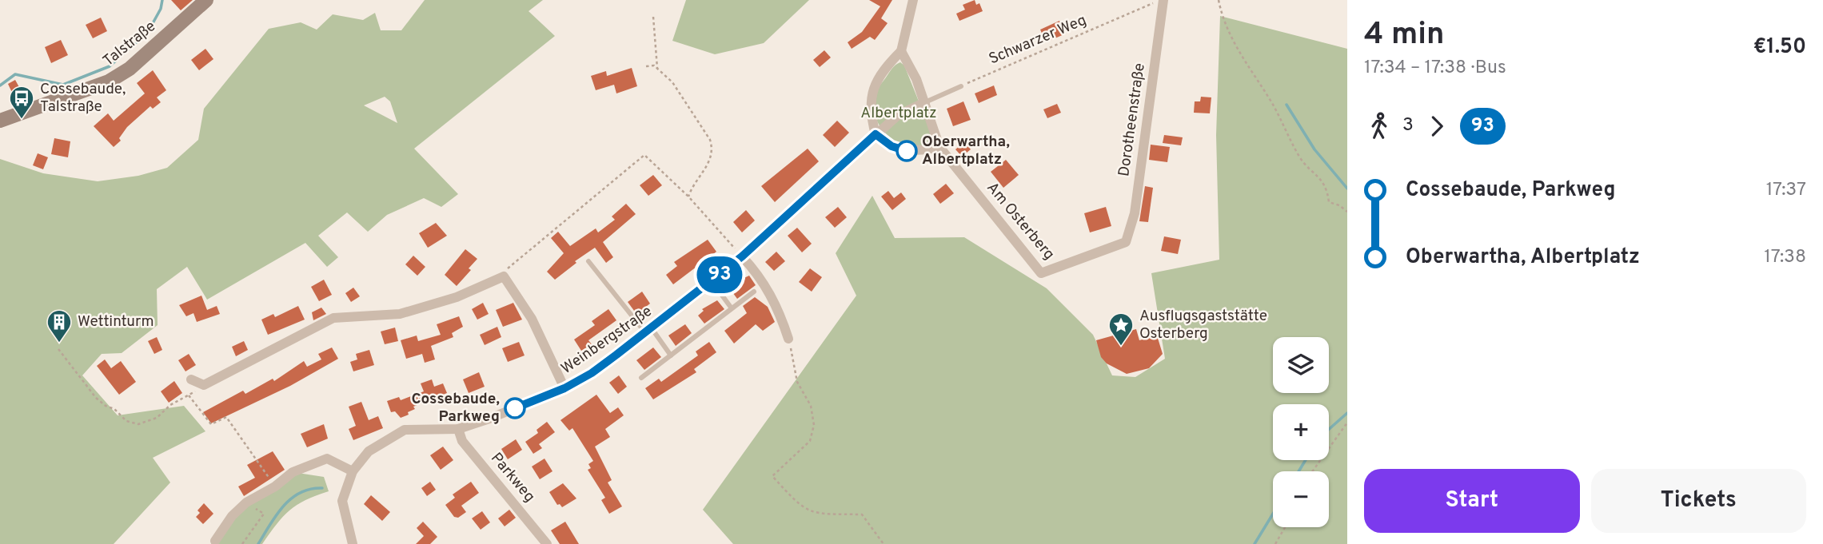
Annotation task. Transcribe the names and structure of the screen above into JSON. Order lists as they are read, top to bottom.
{
  "streets": {
    "street": [
      "Talstraße",
      "Dorotheenstraße",
      "Am Osterberg",
      "Weinbergstraße",
      "Parkweg"
    ],
    "path": ["Schwarzer Weg"]
  },
  "crossings": [
    ["Schwarzer Weg", "Dorotheenstraße"],
    ["Dorotheenstraße", "Am Osterberg"],
    ["Weinbergstraße", "Parkweg"]
  ],
  "parks": ["Albertplatz"],
  "places": {
    "bus stop": ["Cossebaude, Talstraße"],
    "other": ["Oberwartha, Albertplatz", "Cossebaude, Parkweg"],
    "building": ["Wettinturm"],
    "place": ["Ausflugsgaststätte Osterberg"]
  },
  "lines": ["bus line 93"],
  "page": {
    "on_map": "93",
    "heading": ["4 min", "17:34 – 17:38 · Bus", "€1.50"],
    "legs": ["3", "93"],
    "list": [
      {
        "name": "Cossebaude, Parkweg",
        "value": "17:37"
      },
      {
        "name": "Oberwartha, Albertplatz",
        "value": "17:38"
      }
    ],
    "map_buttons": ["+", "−"],
    "buttons": ["Start", "Tickets"]
  }
}
